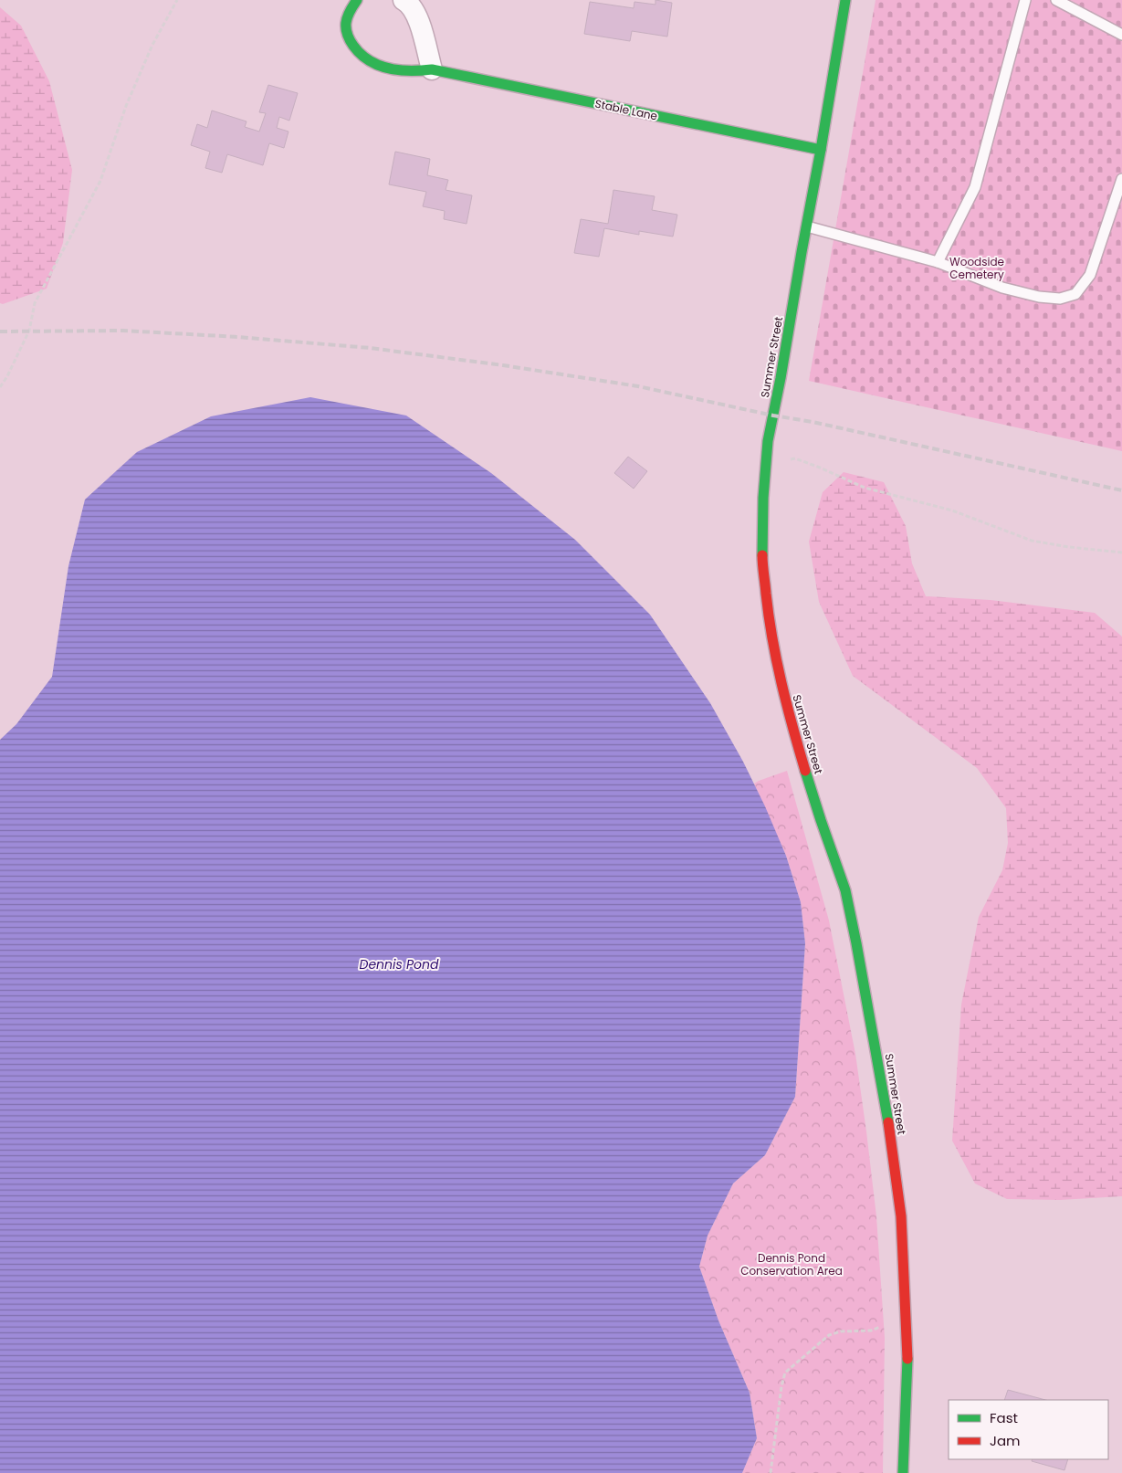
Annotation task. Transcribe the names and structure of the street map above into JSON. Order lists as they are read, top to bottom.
{
  "streets": {
    "street": ["Stable Lane", "Summer Street"]
  },
  "crossings": [
    ["Stable Lane", "Summer Street"]
  ],
  "water": ["Dennis Pond"],
  "parks": ["Woodside Cemetery", "Dennis Pond Conservation Area"],
  "legend": ["Fast", "Jam"]
}
